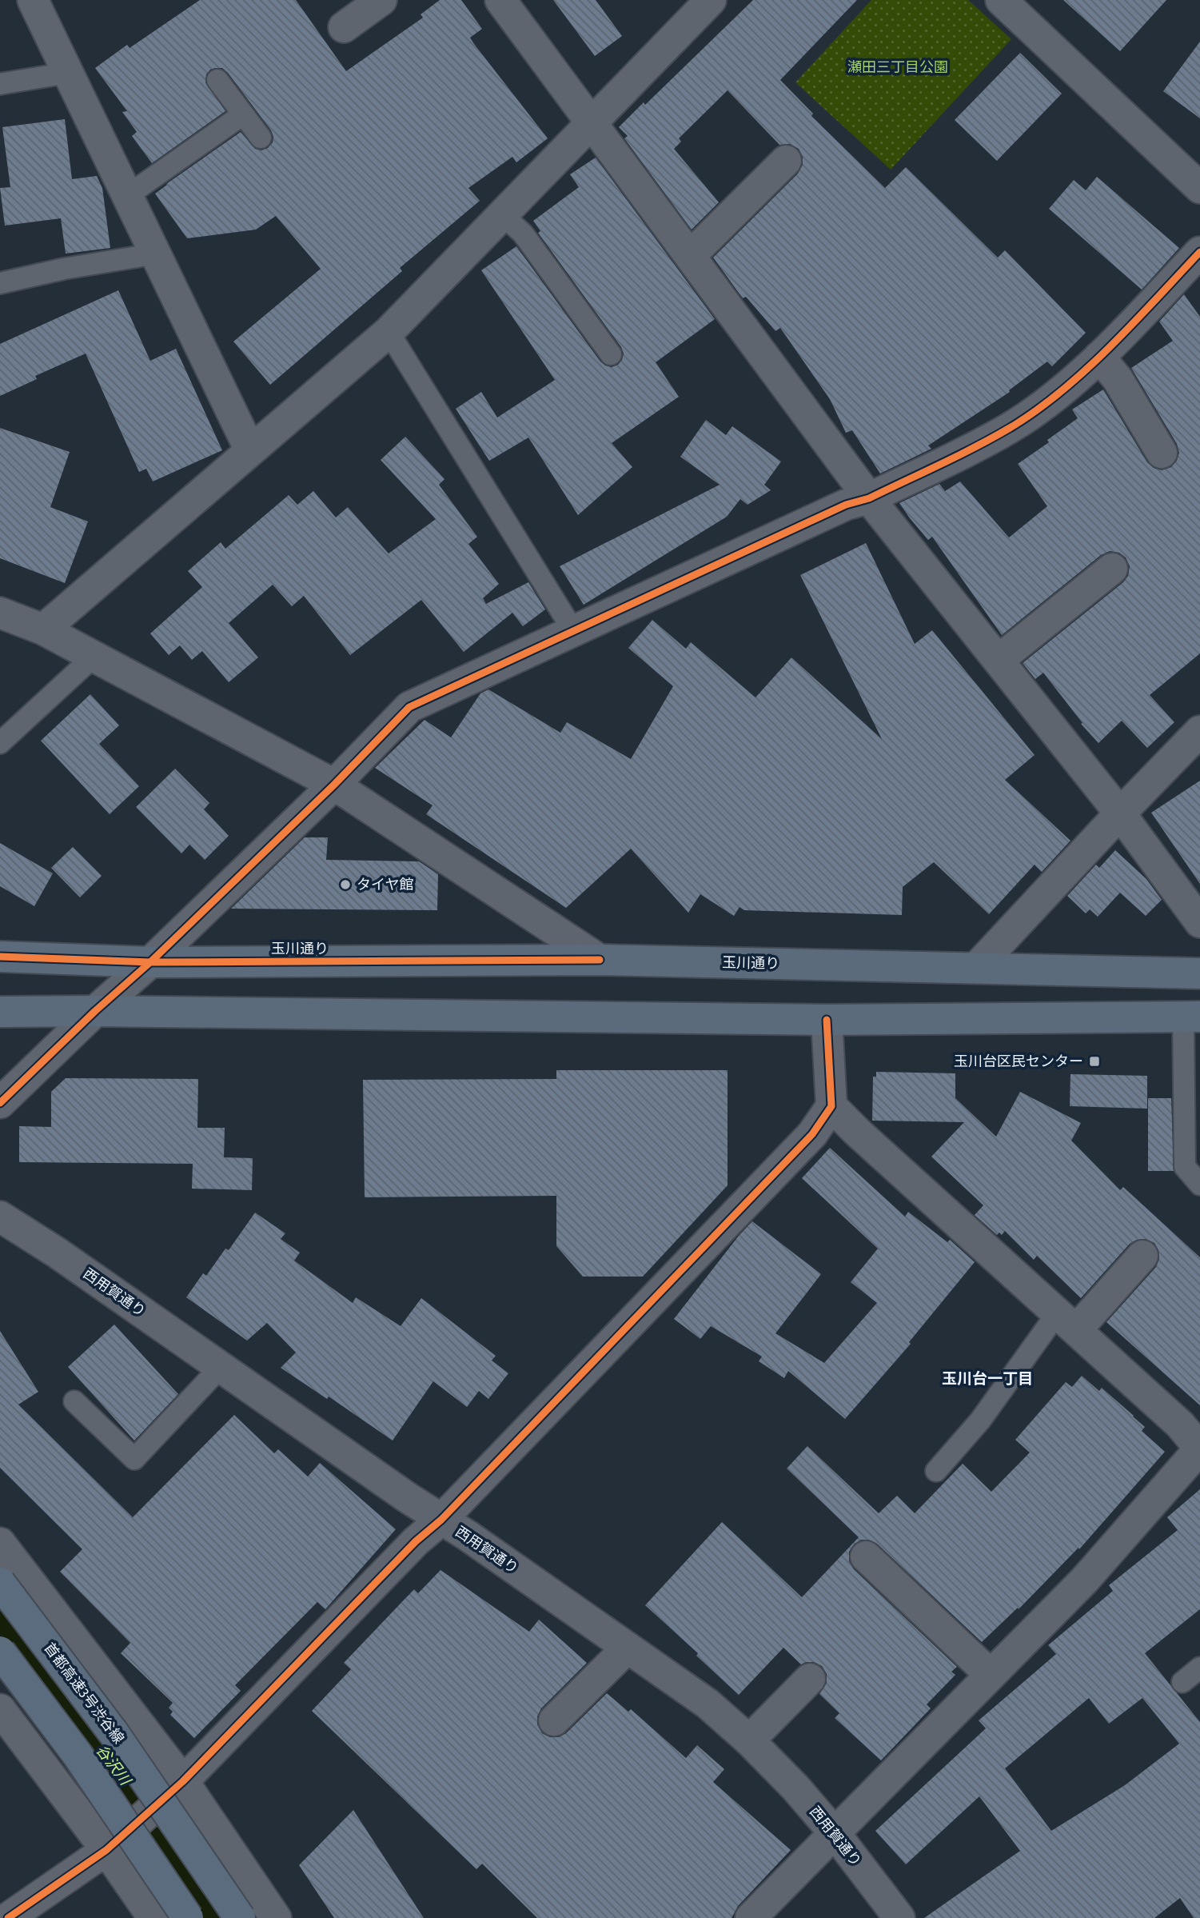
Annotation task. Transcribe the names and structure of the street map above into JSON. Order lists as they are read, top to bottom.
{
  "streets": {
    "highway": ["玉川通り", "首都高速3号渋谷線"],
    "street": ["西用賀通り"]
  },
  "districts": ["玉川台一丁目"],
  "water": ["谷沢川"],
  "parks": ["瀬田三丁目公園"],
  "places": {
    "other": ["タイヤ館"],
    "transit": ["玉川台区民センター"]
  }
}
